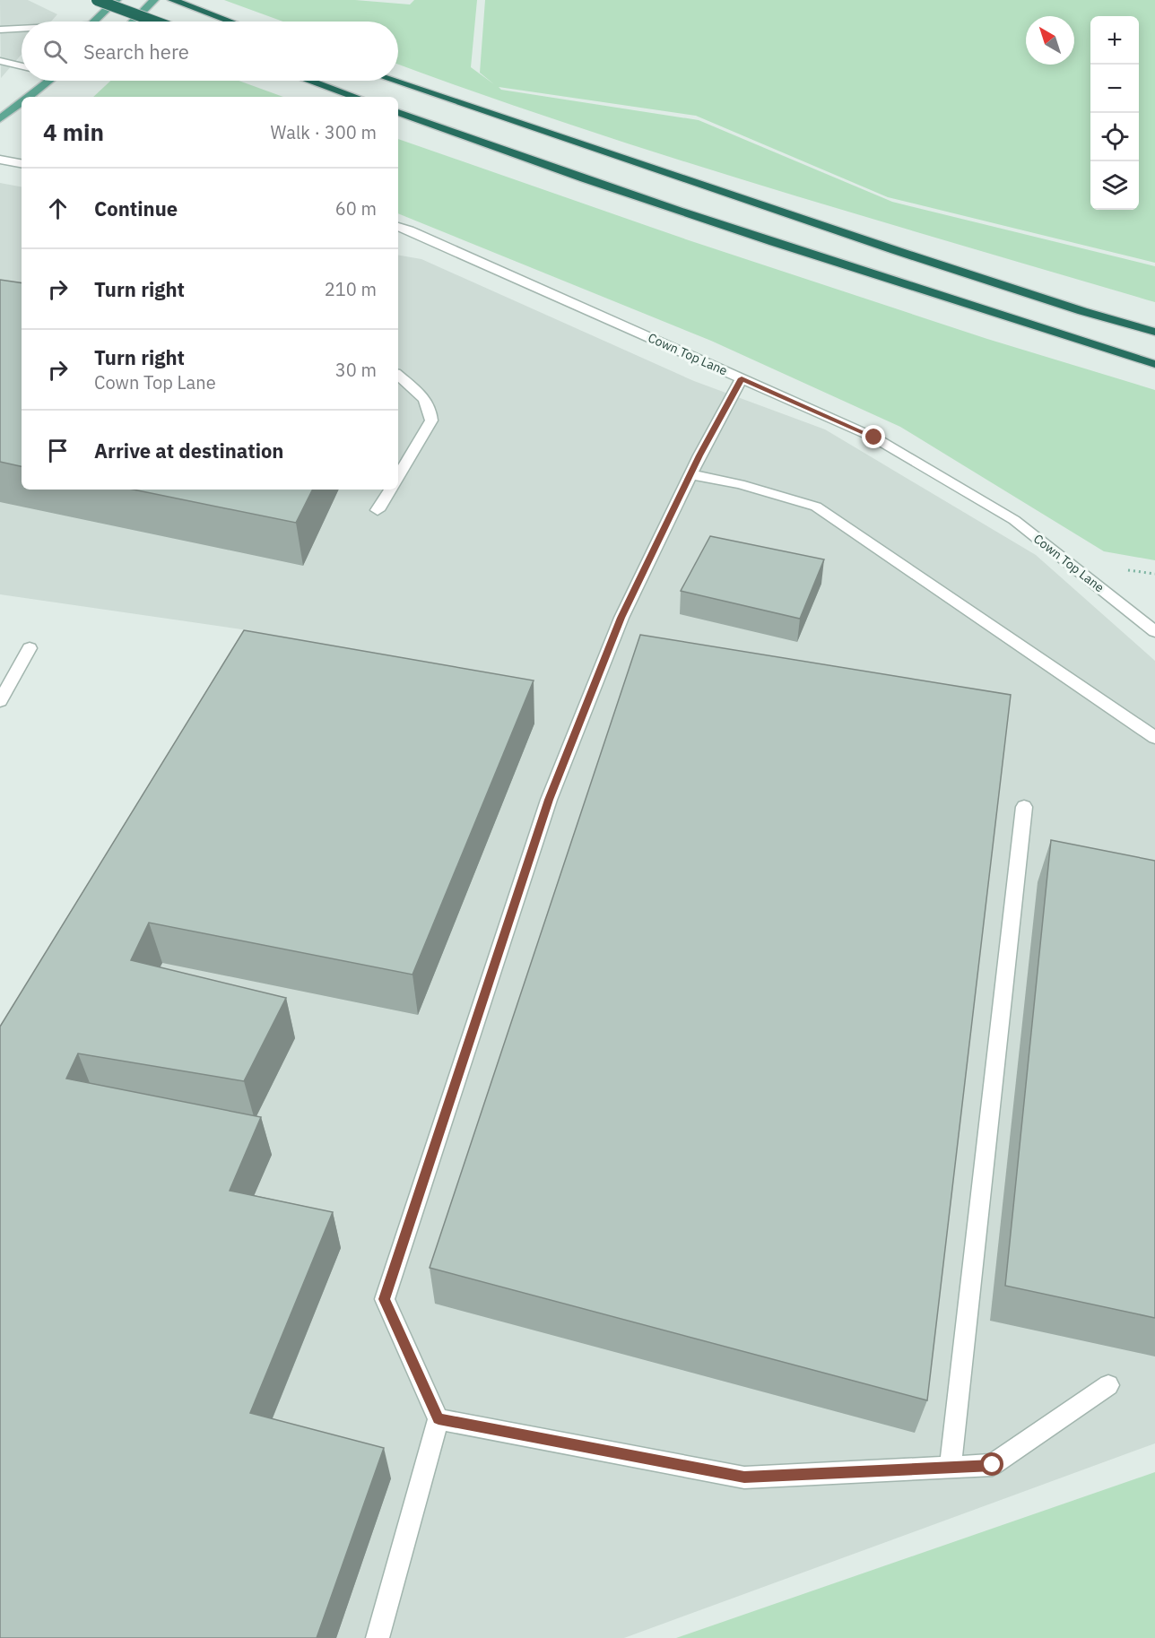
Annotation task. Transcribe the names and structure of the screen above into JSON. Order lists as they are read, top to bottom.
{
  "streets": {
    "street": ["Cown Top Lane"]
  },
  "north": "top left",
  "page": {
    "map_buttons": ["+", "−"],
    "search": "Search here",
    "heading": ["4 min", "Walk · 300 m"],
    "list": [
      ["Continue", "60 m"],
      ["Turn right", "210 m"],
      ["Turn right", "Cown Top Lane", "30 m"],
      "Arrive at destination"
    ]
  }
}
